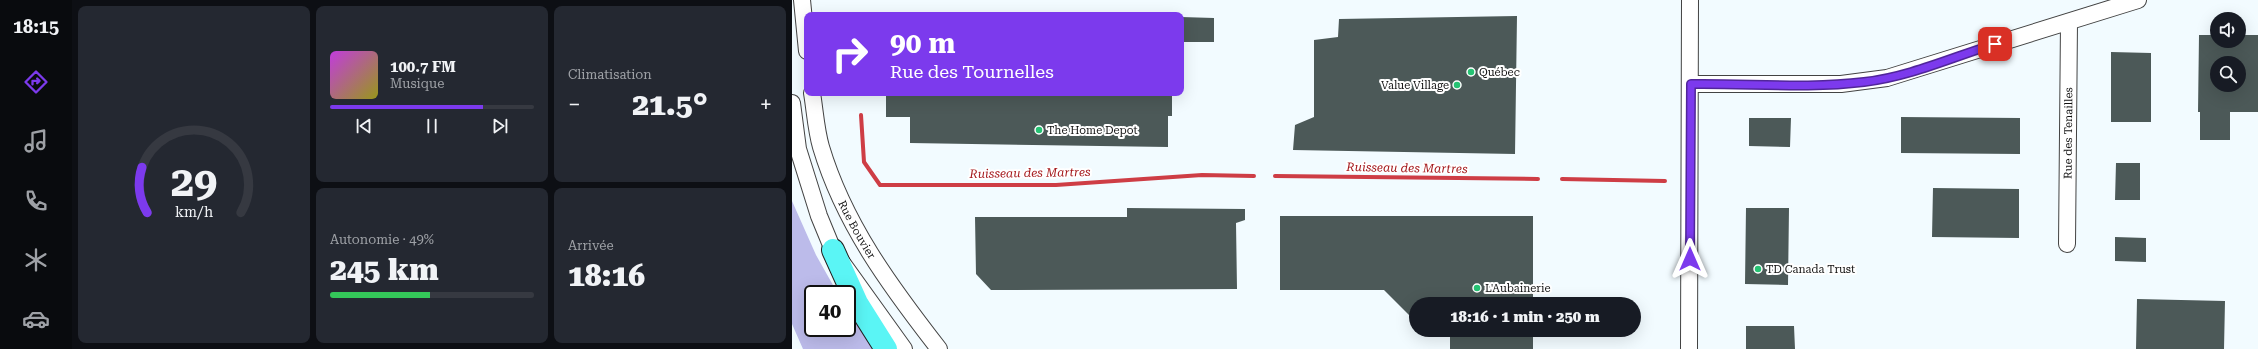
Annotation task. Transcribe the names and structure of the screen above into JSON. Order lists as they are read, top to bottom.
{
  "streets": {
    "street": ["Rue des Tenailles", "Rue Bouvier"]
  },
  "water": ["Ruisseau des Martres"],
  "places": [
    "Québec",
    "Value Village",
    "The Home Depot",
    "TD Canada Trust",
    "L'Aubainerie"
  ],
  "page": {
    "tabs": "18:15",
    "tile": [
      "Climatisation",
      ["Autonomie · 49%", "245 km"],
      ["Arrivée", "18:16"]
    ],
    "turn": ["90 m", "Rue des Tournelles"],
    "song": ["100.7 FM", "Musique"],
    "heat": ["−", "21.5°", "+"],
    "limit": "40",
    "trip": "18:16 · 1 min · 250 m",
    "gauge": ["29", "km/h"]
  }
}
